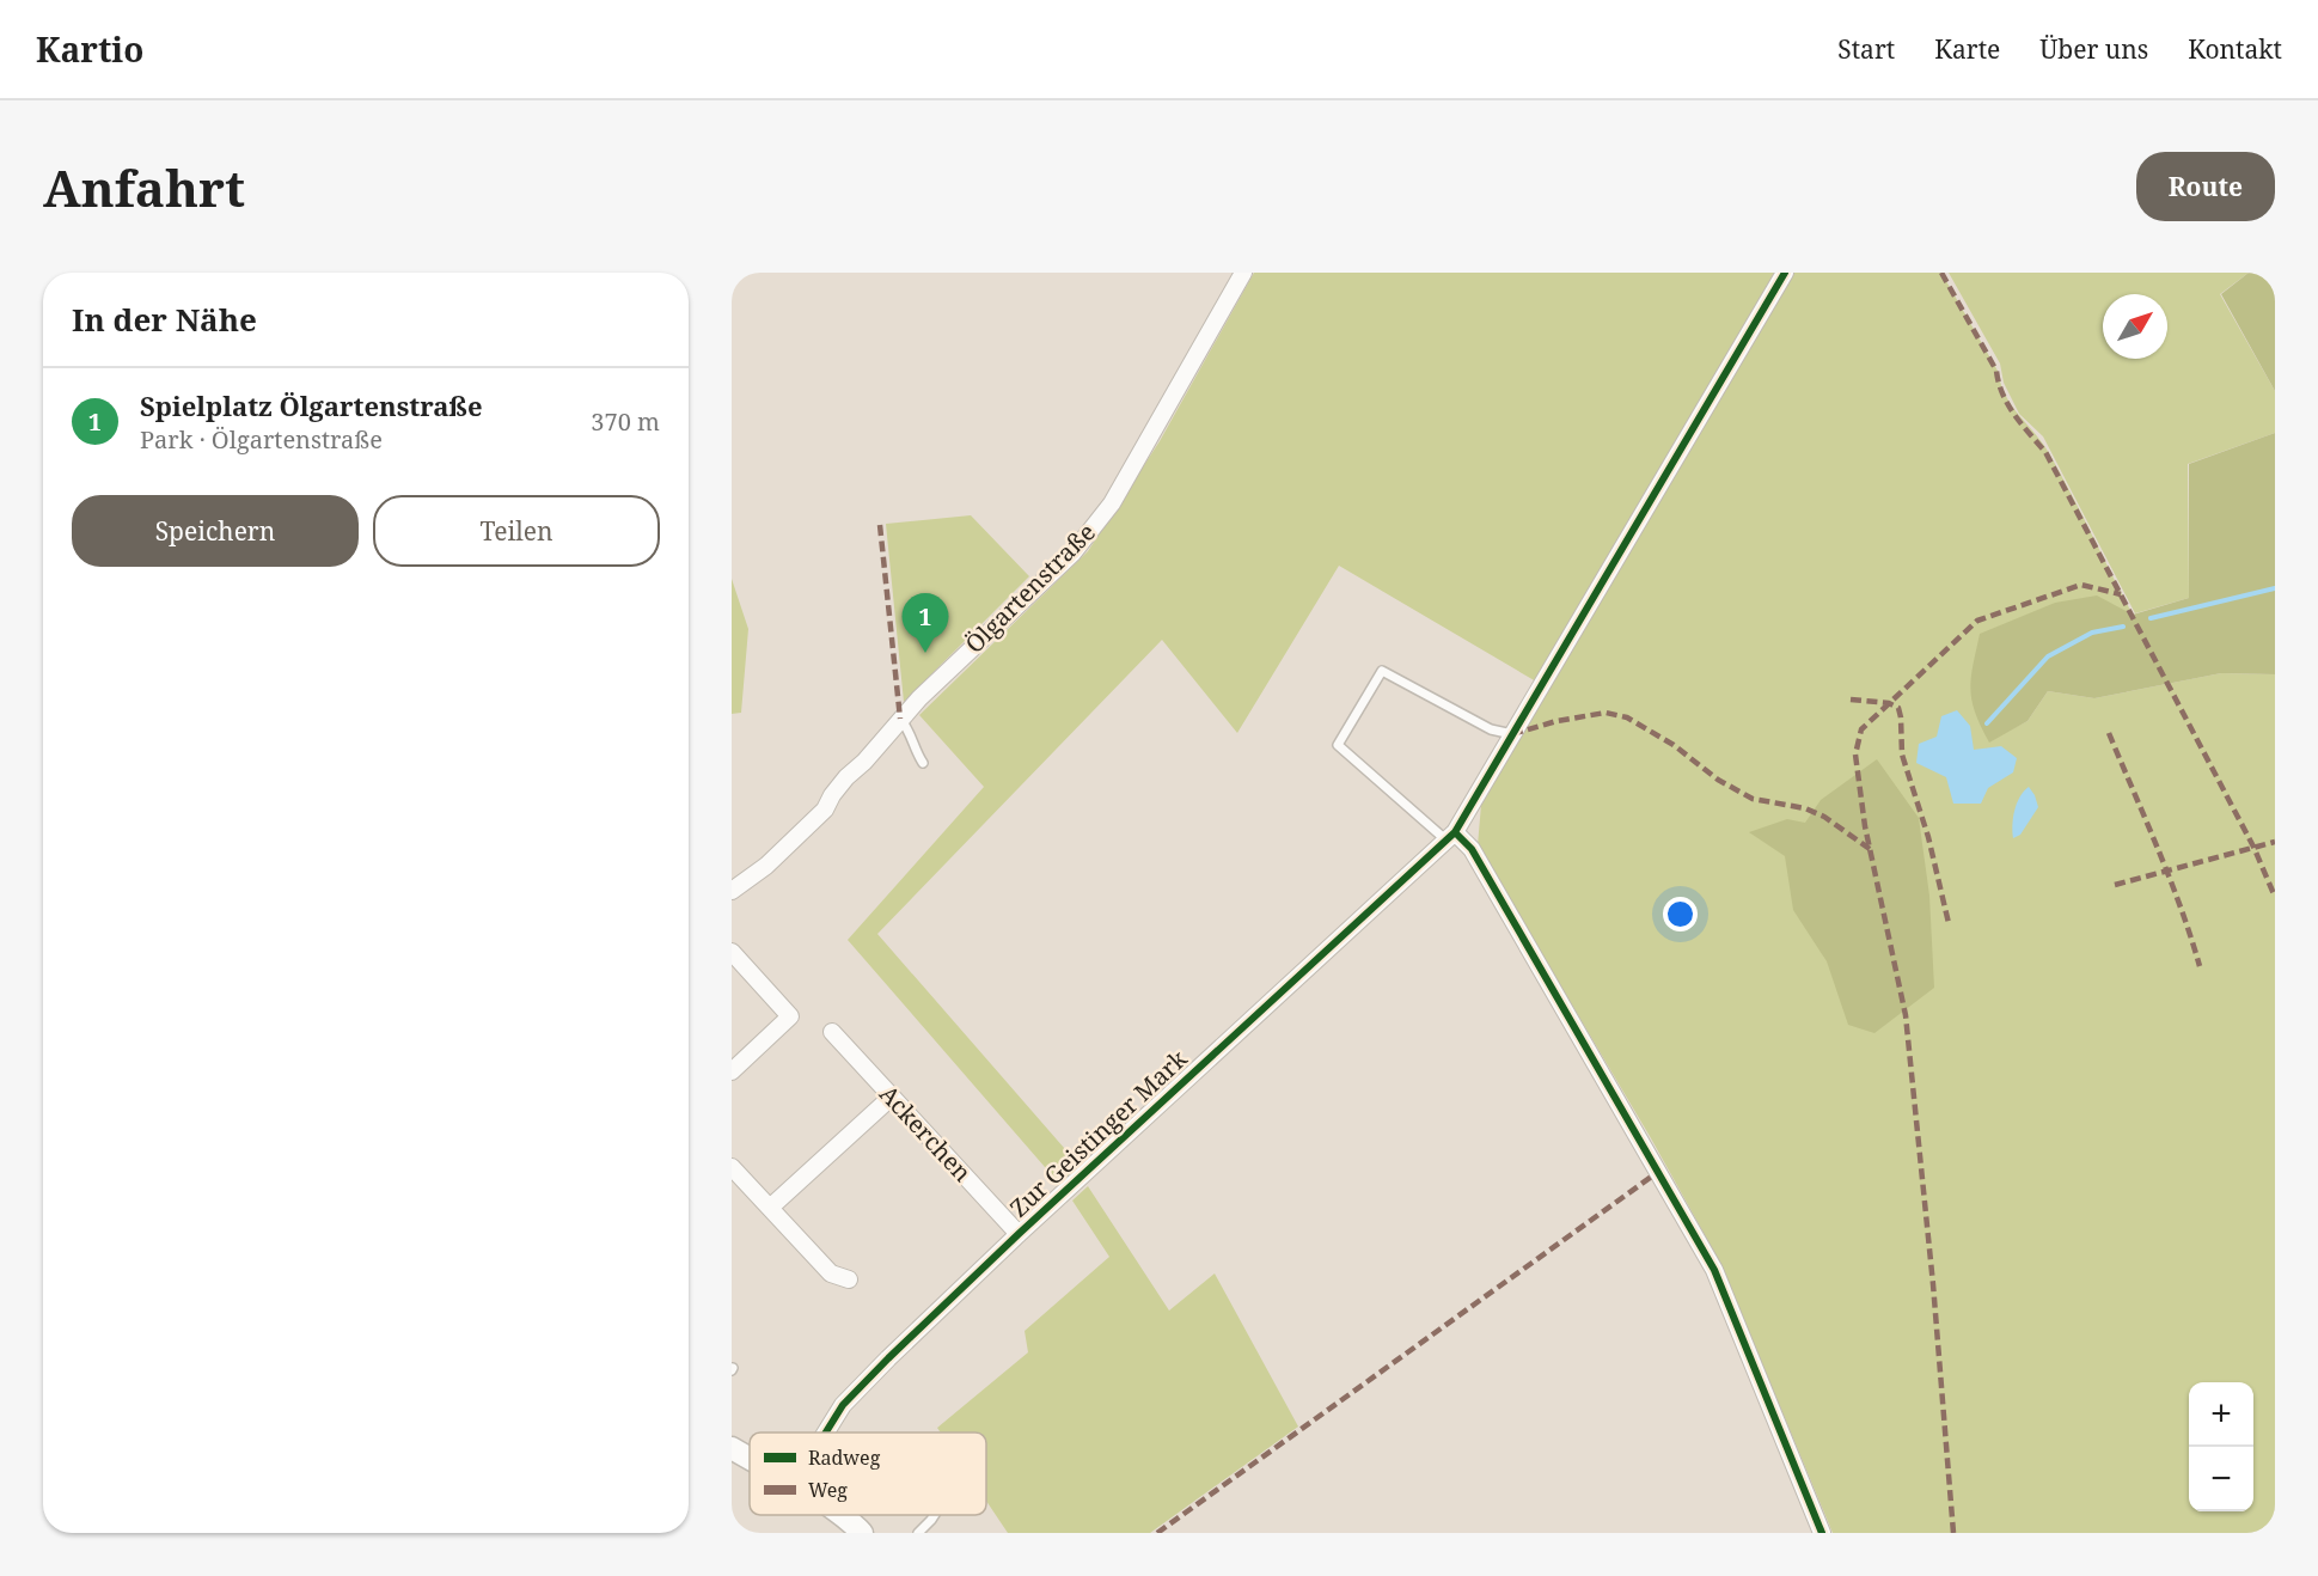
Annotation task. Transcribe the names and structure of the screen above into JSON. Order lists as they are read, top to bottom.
{
  "streets": {
    "street": ["Ölgartenstraße", "Ackerchen", "Zur Geistinger Mark"]
  },
  "crossings": [
    ["Ackerchen", "Zur Geistinger Mark"]
  ],
  "legend": ["Radweg", "Weg"],
  "north": "top right",
  "page": {
    "header": "Kartio",
    "nav": [
      "Start",
      "Karte",
      "Über uns",
      "Kontakt"
    ],
    "buttons": [
      "Route",
      ["Speichern", "Teilen"]
    ],
    "title": "Anfahrt",
    "heading": "In der Nähe",
    "list": [
      {
        "mark": "1",
        "name": "Spielplatz Ölgartenstraße",
        "note": "Park · Ölgartenstraße",
        "value": "370 m"
      }
    ],
    "pins": "1",
    "map_buttons": ["+", "−"]
  }
}
